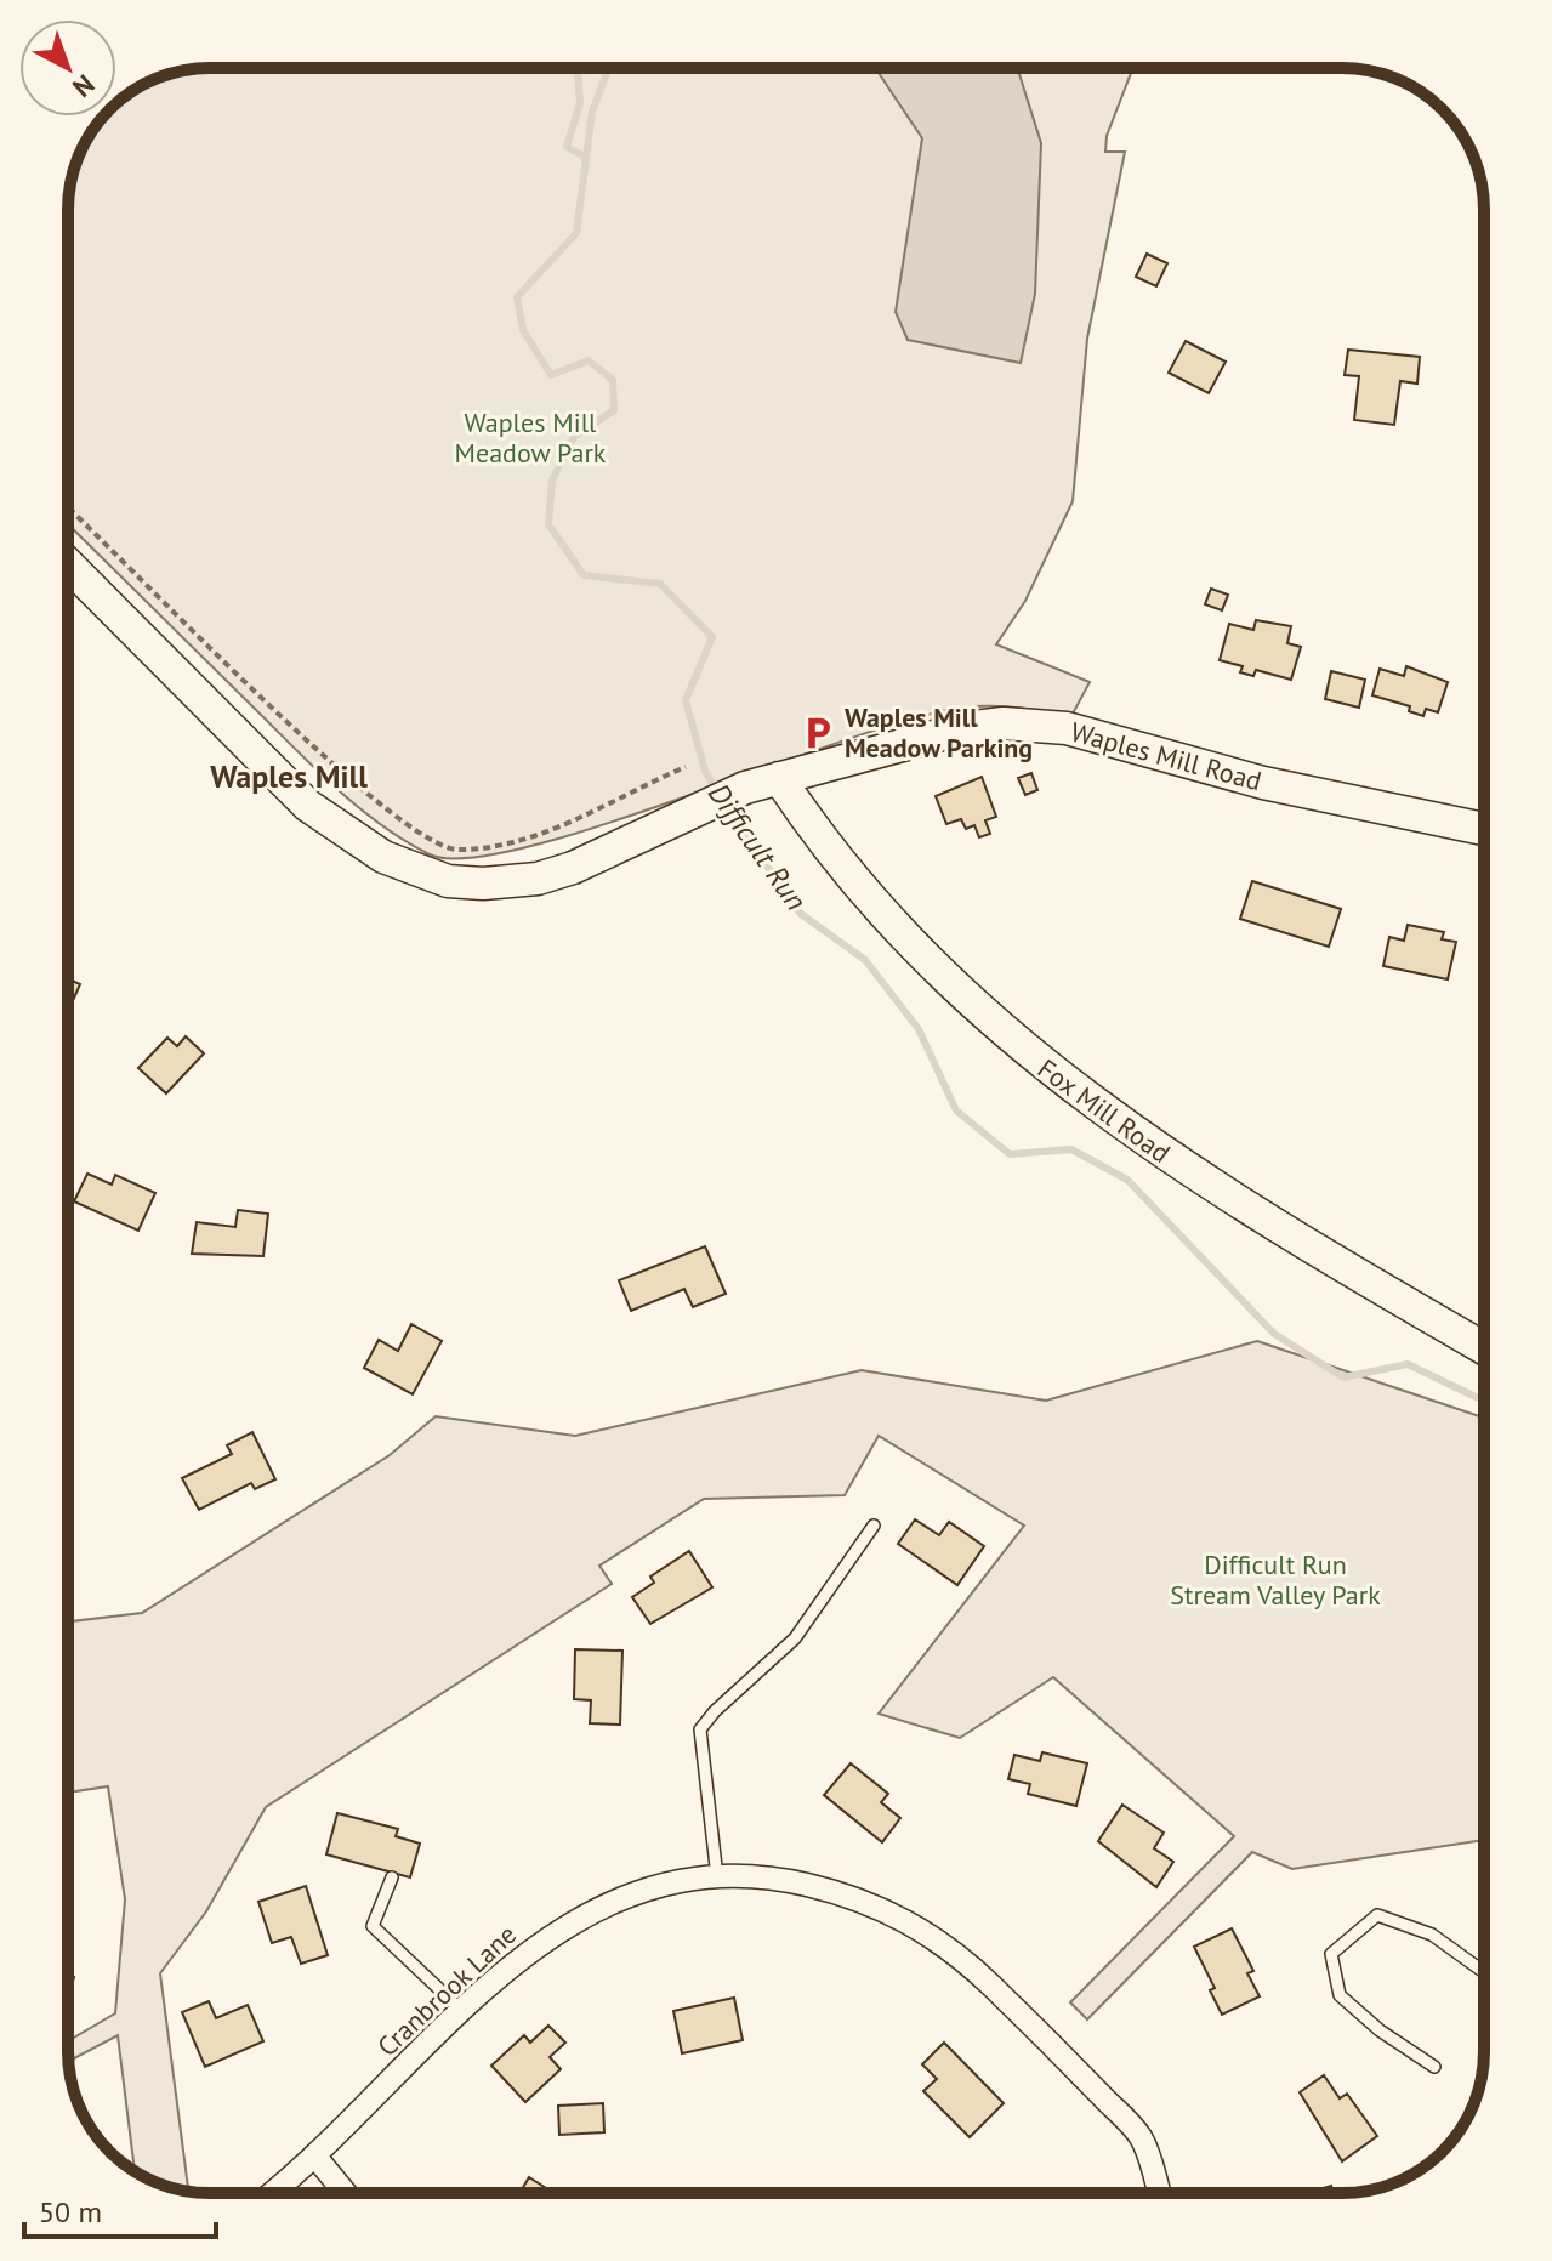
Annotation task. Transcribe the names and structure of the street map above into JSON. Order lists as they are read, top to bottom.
{
  "streets": {
    "main road": ["Waples Mill Road", "Fox Mill Road"],
    "street": ["Cranbrook Lane"]
  },
  "crossings": [
    ["Waples Mill Road", "Fox Mill Road"]
  ],
  "districts": ["Waples Mill"],
  "water": ["Difficult Run"],
  "parks": ["Waples Mill Meadow Park", "Difficult Run Stream Valley Park"],
  "places": {
    "parking": ["Waples Mill Meadow Parking"]
  },
  "scale_bar": "50 m",
  "north": "bottom right"
}
